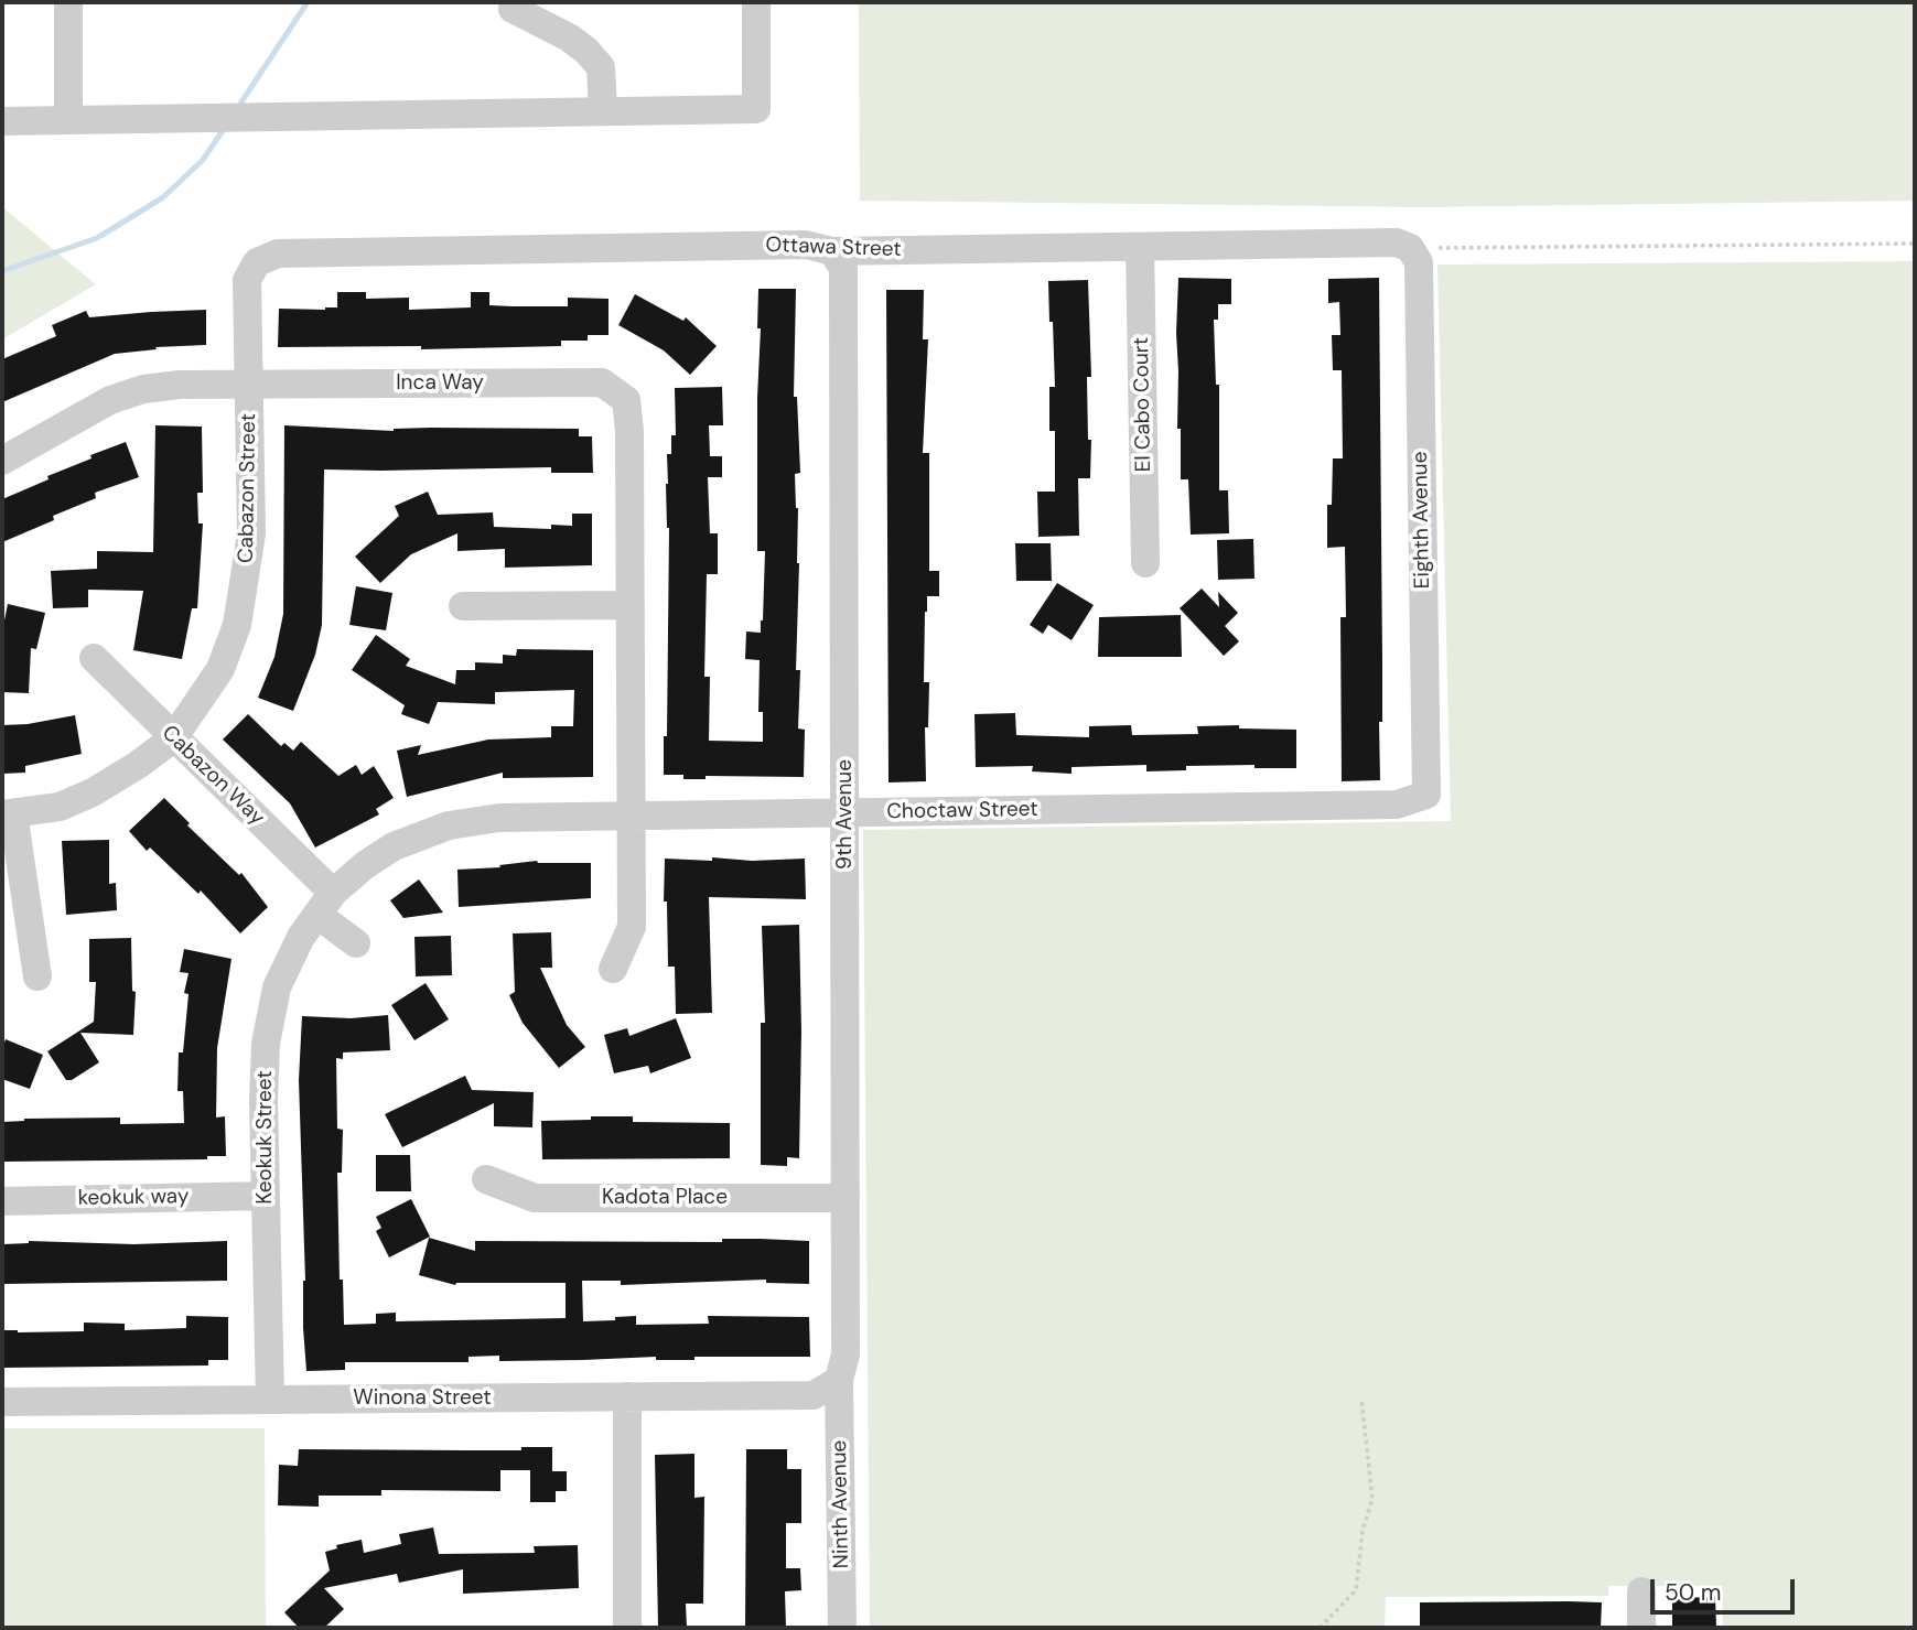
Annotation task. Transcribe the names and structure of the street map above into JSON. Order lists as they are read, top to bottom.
{
  "streets": {
    "street": [
      "Ottawa Street",
      "Inca Way",
      "El Cabo Court",
      "Cabazon Street",
      "Eighth Avenue",
      "Cabazon Way",
      "Choctaw Street",
      "9th Avenue",
      "Keokuk Street",
      "keokuk way",
      "Kadota Place",
      "Winona Street",
      "Ninth Avenue"
    ]
  },
  "crossings": [
    ["Ottawa Street", "El Cabo Court"],
    ["Ottawa Street", "Cabazon Street"],
    ["Ottawa Street", "Eighth Avenue"],
    ["Ottawa Street", "9th Avenue"],
    ["Inca Way", "Cabazon Street"],
    ["Cabazon Street", "Cabazon Way"],
    ["Eighth Avenue", "Choctaw Street"],
    ["Cabazon Way", "Choctaw Street"],
    ["Cabazon Way", "Keokuk Street"],
    ["Choctaw Street", "9th Avenue"],
    ["Choctaw Street", "Keokuk Street"],
    ["9th Avenue", "Kadota Place"],
    ["9th Avenue", "Winona Street"],
    ["9th Avenue", "Ninth Avenue"],
    ["Keokuk Street", "keokuk way"],
    ["Keokuk Street", "Winona Street"],
    ["Winona Street", "Ninth Avenue"]
  ],
  "scale_bar": "50 m"
}
